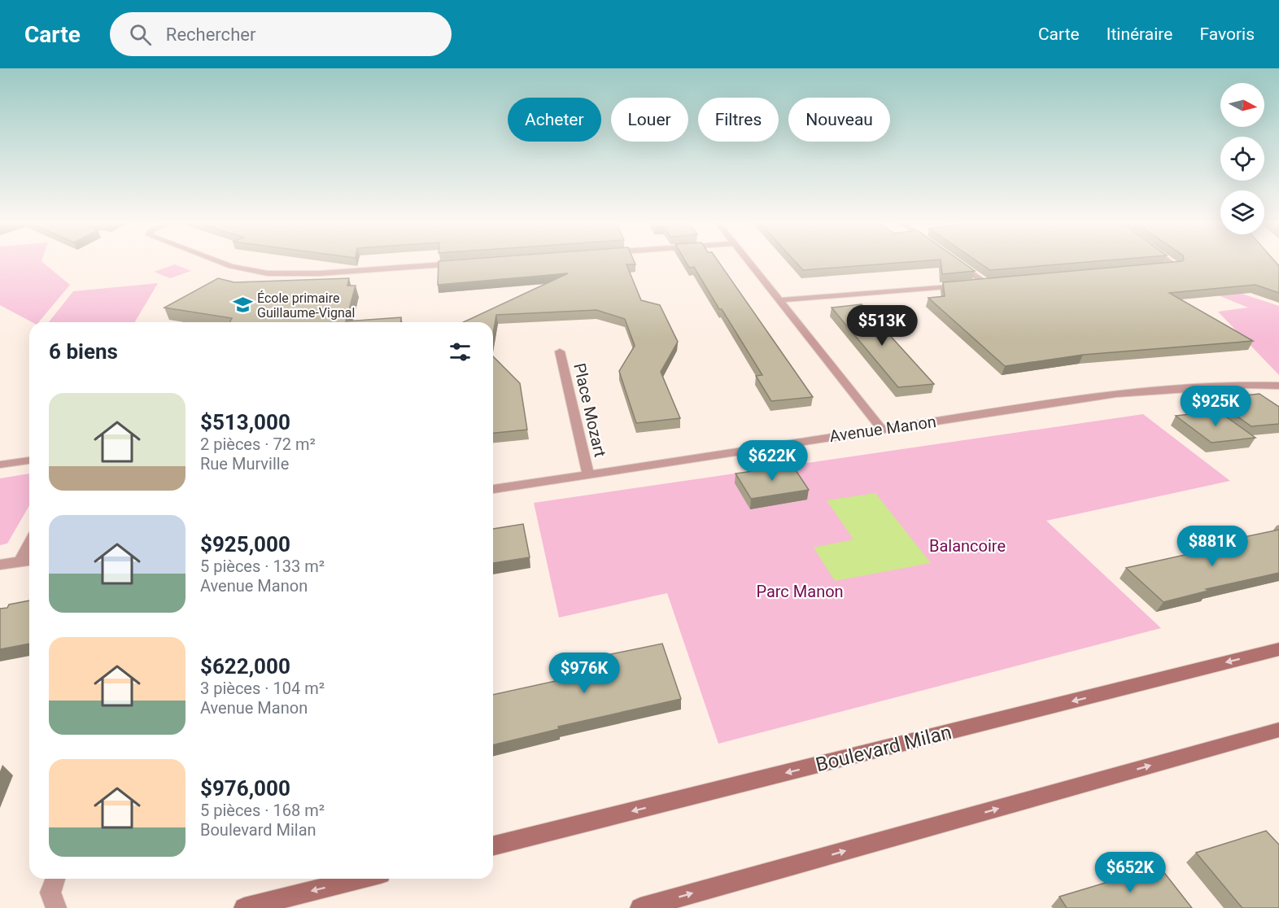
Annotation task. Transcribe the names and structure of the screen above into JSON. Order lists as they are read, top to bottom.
{
  "streets": {
    "main road": ["Boulevard Milan"],
    "street": ["Place Mozart", "Avenue Manon"]
  },
  "crossings": [
    ["Place Mozart", "Avenue Manon"]
  ],
  "parks": ["Balancoire", "Parc Manon"],
  "places": {
    "school or university": ["École primaire Guillaume-Vignal"]
  },
  "north": "right",
  "page": {
    "header": "Carte",
    "search": "Rechercher",
    "nav": ["Carte", "Itinéraire", "Favoris"],
    "chip": [
      "Acheter",
      "Louer",
      "Filtres",
      "Nouveau"
    ],
    "price": [
      "$513K",
      "$925K",
      "$622K",
      "$881K",
      "$976K",
      "$652K"
    ],
    "heading": "6 biens",
    "list": [
      {
        "name": "$513,000",
        "note": "2 pièces · 72 m² · Rue Murville"
      },
      {
        "name": "$925,000",
        "note": "5 pièces · 133 m² · Avenue Manon"
      },
      {
        "name": "$622,000",
        "note": "3 pièces · 104 m² · Avenue Manon"
      },
      {
        "name": "$976,000",
        "note": "5 pièces · 168 m² · Boulevard Milan"
      }
    ]
  }
}
